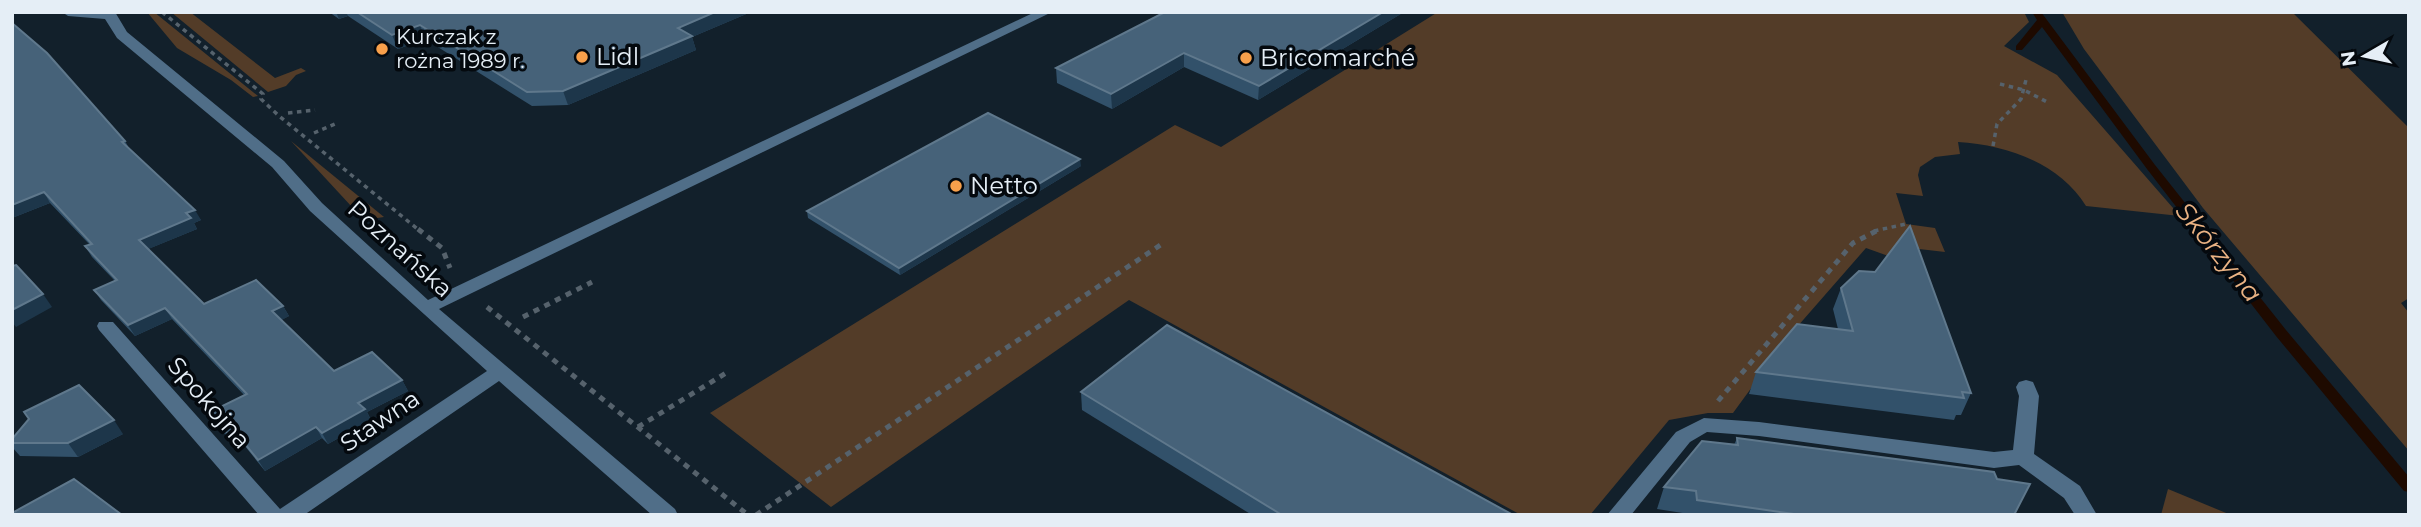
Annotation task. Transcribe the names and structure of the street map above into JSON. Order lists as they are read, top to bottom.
{
  "streets": {
    "street": ["Poznańska", "Spokojna", "Stawna"]
  },
  "crossings": [
    ["Poznańska", "Stawna"]
  ],
  "water": ["Skórzyna"],
  "places": [
    "Kurczak z rożna 1989 r.",
    "Lidl",
    "Bricomarché",
    "Netto"
  ],
  "north": "left"
}
